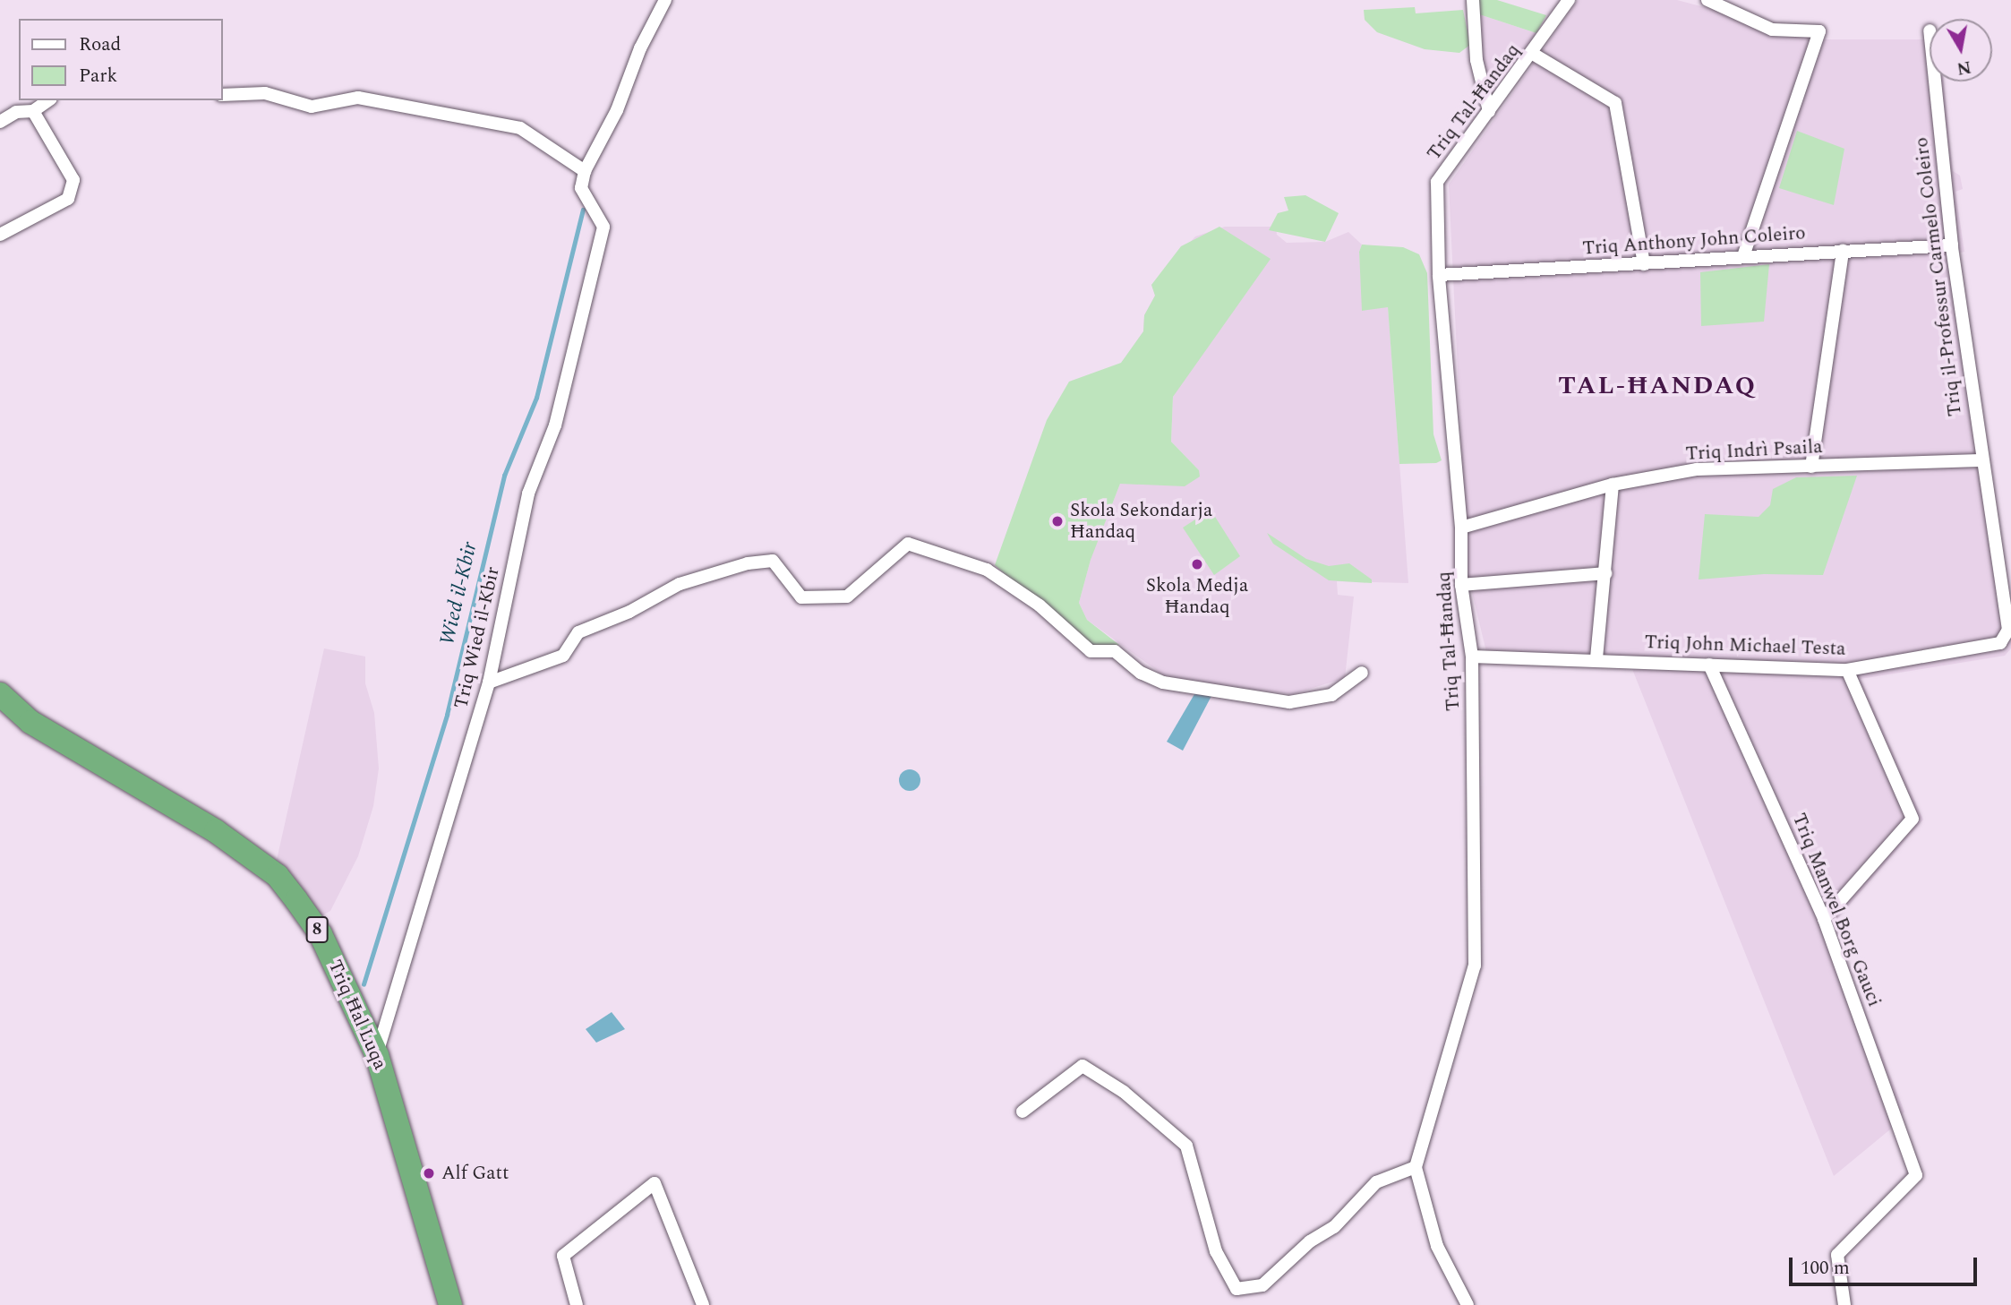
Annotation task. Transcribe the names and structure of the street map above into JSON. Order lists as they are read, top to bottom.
{
  "streets": {
    "highway": ["8", "Triq Ħal Luqa"],
    "street": [
      "Triq Tal-Ħandaq",
      "Triq Anthony John Coleiro",
      "Triq il-Professur Carmelo Coleiro",
      "Triq Indrì Psaila",
      "Triq Wied il-Kbir",
      "Triq John Michael Testa",
      "Triq Manwel Borg Gauci"
    ]
  },
  "crossings": [
    ["Triq Tal-Ħandaq", "Triq Anthony John Coleiro"],
    ["Triq Tal-Ħandaq", "Triq Indrì Psaila"],
    ["Triq Tal-Ħandaq", "Triq John Michael Testa"],
    ["Triq Anthony John Coleiro", "Triq il-Professur Carmelo Coleiro"],
    ["Triq il-Professur Carmelo Coleiro", "Triq Indrì Psaila"],
    ["Triq il-Professur Carmelo Coleiro", "Triq John Michael Testa"],
    ["Triq Wied il-Kbir", "Triq Ħal Luqa"],
    ["Triq John Michael Testa", "Triq Manwel Borg Gauci"]
  ],
  "districts": ["TAL-ĦANDAQ"],
  "water": ["Wied il-Kbir"],
  "places": ["Skola Sekondarja Ħandaq", "Skola Medja Ħandaq", "Alf Gatt"],
  "legend": ["Road", "Park"],
  "scale_bar": "100 m",
  "north": "bottom"
}
